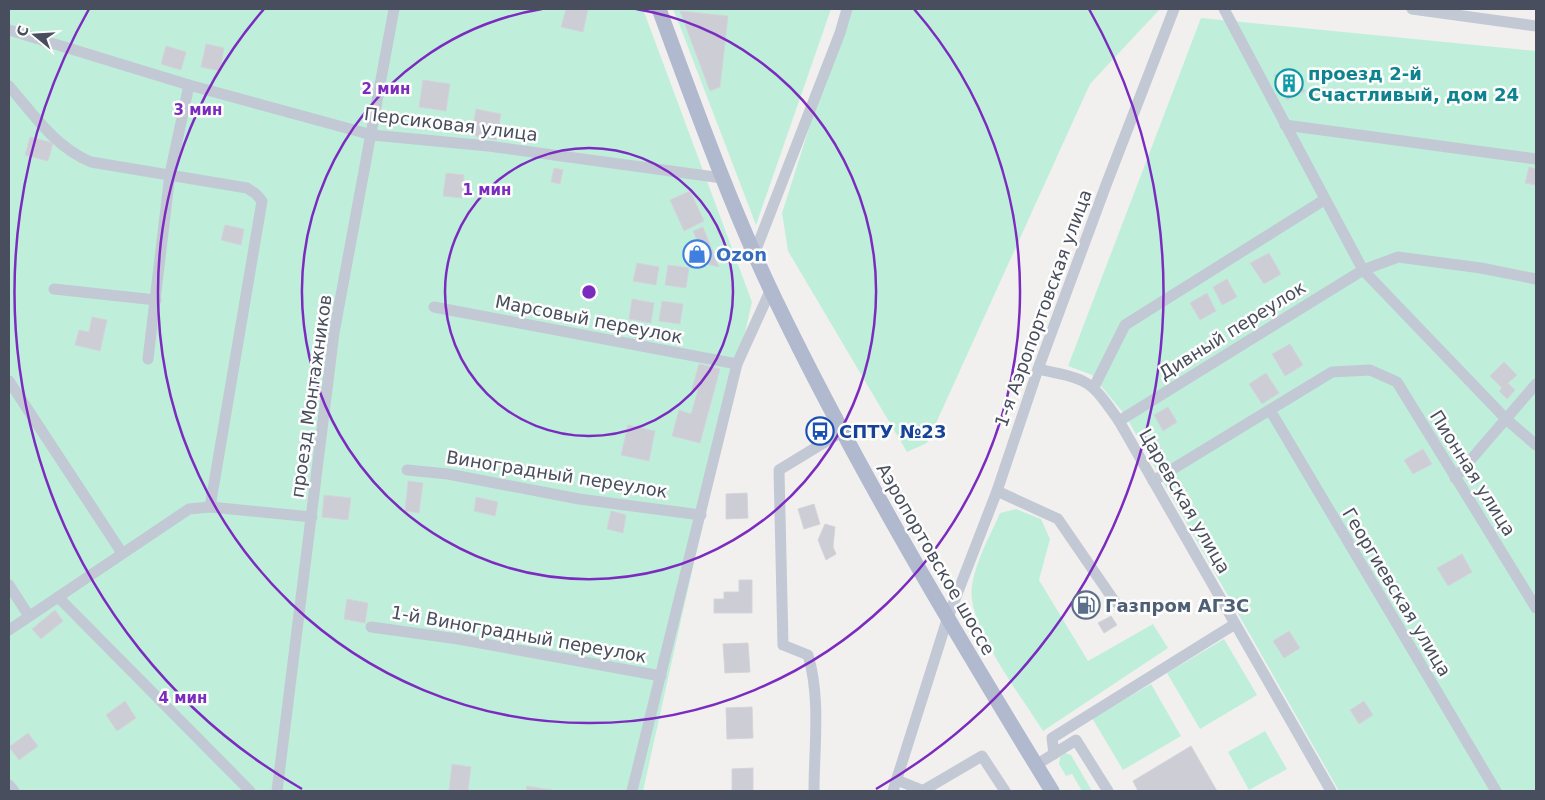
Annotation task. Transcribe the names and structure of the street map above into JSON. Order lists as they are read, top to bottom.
{
  "streets": {
    "main road": ["Аэропортовское шоссе"],
    "street": [
      "Персиковая улица",
      "1-я Аэропортовская улица",
      "Марсовый переулок",
      "Дивный переулок",
      "проезд Монтажников",
      "Пионная улица",
      "Виноградный переулок",
      "Царевская улица",
      "Георгиевская улица",
      "1-й Виноградный переулок"
    ]
  },
  "crossings": [
    ["Персиковая улица", "проезд Монтажников"],
    ["Персиковая улица", "Аэропортовское шоссе"],
    ["1-я Аэропортовская улица", "Царевская улица"],
    ["1-я Аэропортовская улица", "Аэропортовское шоссе"],
    ["Дивный переулок", "Царевская улица"],
    ["Пионная улица", "Георгиевская улица"]
  ],
  "places": {
    "building": ["проезд 2-й Счастливый, дом 24"],
    "shop": ["Ozon"],
    "bus stop": ["СПТУ №23"],
    "fuel station": ["Газпром АГЗС"]
  },
  "north": "left",
  "rings": [
    "2 мин",
    "3 мин",
    "1 мин",
    "4 мин"
  ]
}
